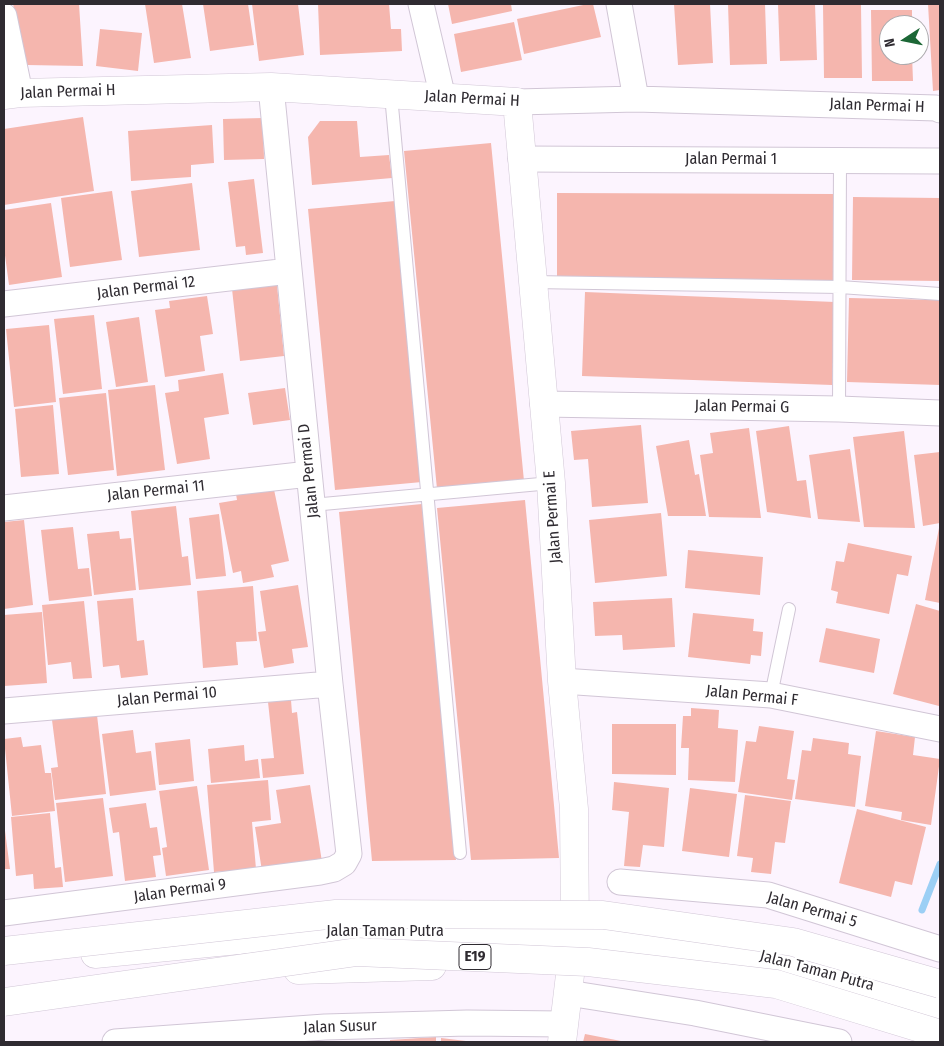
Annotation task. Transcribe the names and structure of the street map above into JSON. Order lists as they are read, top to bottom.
{
  "streets": {
    "main road": [
      "Jalan Permai H",
      "Jalan Permai E",
      "Jalan Taman Putra",
      "E19"
    ],
    "street": [
      "Jalan Permai 1",
      "Jalan Permai 12",
      "Jalan Permai G",
      "Jalan Permai D",
      "Jalan Permai 11",
      "Jalan Permai F",
      "Jalan Permai 10",
      "Jalan Permai 9",
      "Jalan Permai 5",
      "Jalan Susur"
    ]
  },
  "crossings": [
    ["Jalan Permai H", "Jalan Permai D"],
    ["Jalan Permai H", "Jalan Permai E"],
    ["Jalan Permai 1", "Jalan Permai E"],
    ["Jalan Permai 12", "Jalan Permai D"],
    ["Jalan Permai G", "Jalan Permai E"],
    ["Jalan Permai D", "Jalan Permai 11"],
    ["Jalan Permai D", "Jalan Permai 10"],
    ["Jalan Permai D", "Jalan Permai 9"],
    ["Jalan Permai E", "Jalan Permai F"],
    ["Jalan Permai E", "Jalan Taman Putra"],
    ["Jalan Permai E", "Jalan Susur"],
    ["Jalan Taman Putra", "E19"]
  ],
  "north": "left"
}
